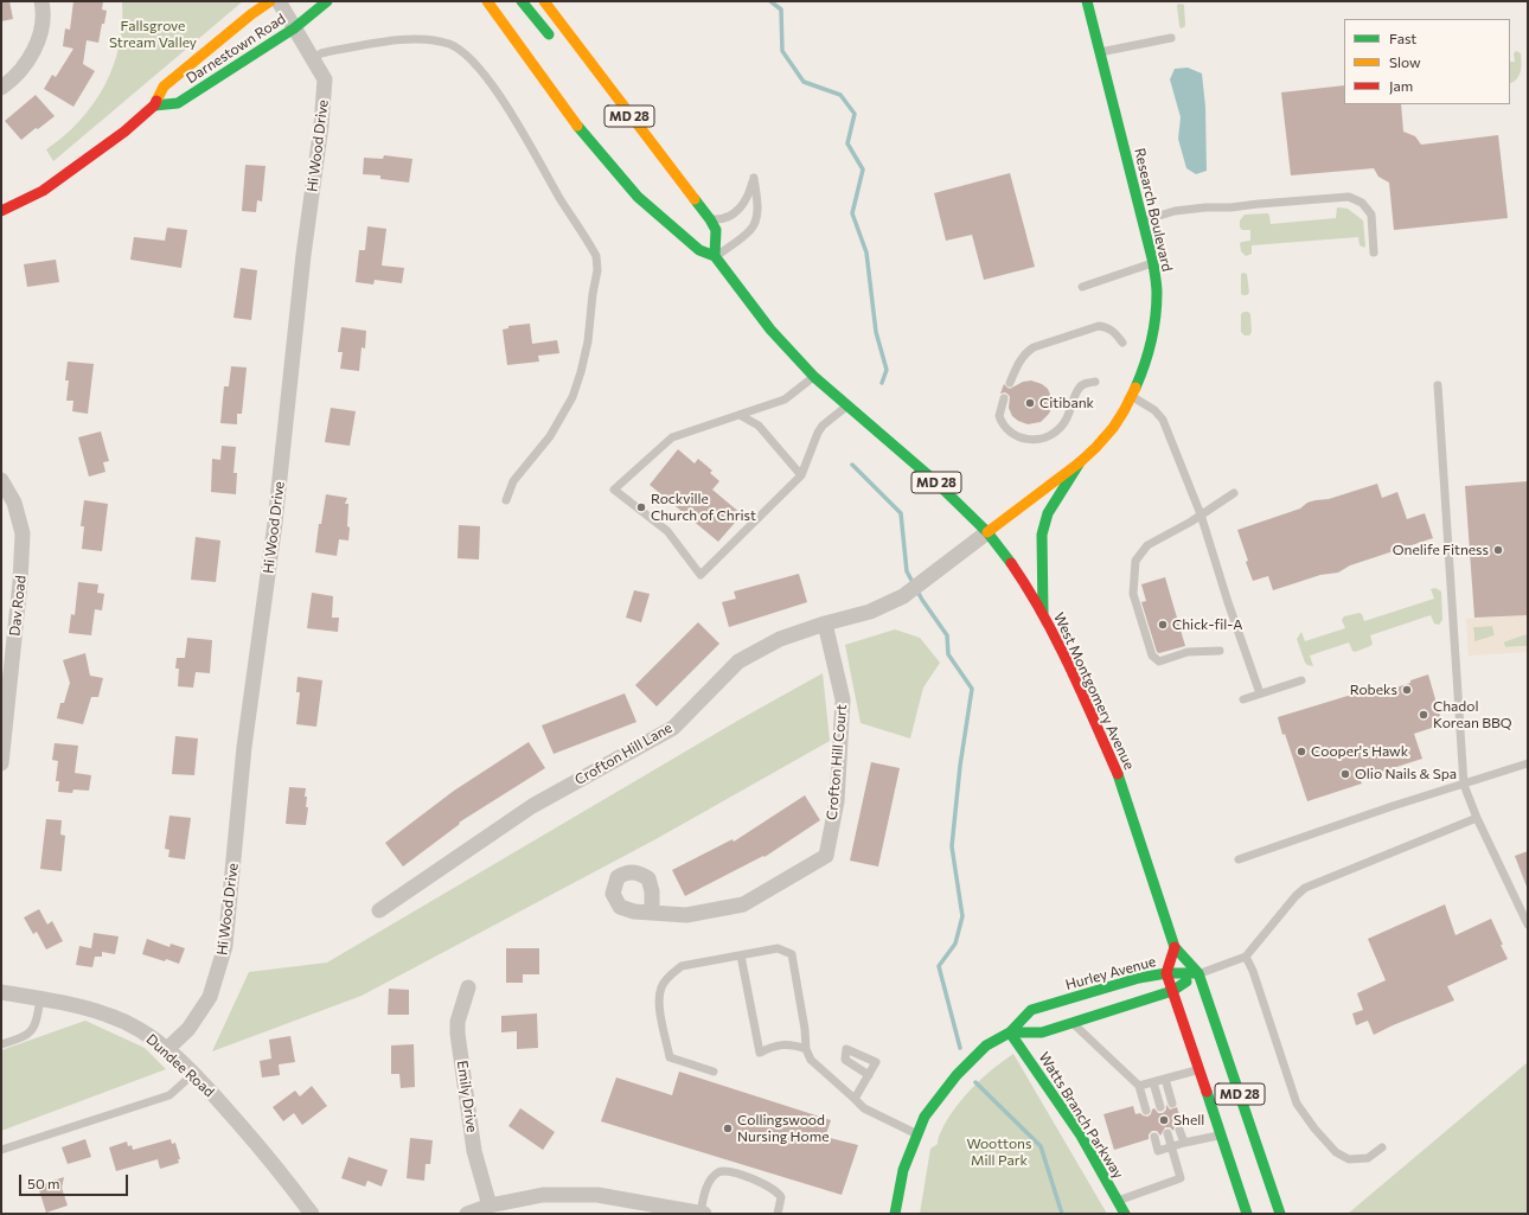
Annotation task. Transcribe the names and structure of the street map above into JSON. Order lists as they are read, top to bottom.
{
  "streets": {
    "main road": [
      "Darnestown Road",
      "MD 28",
      "Research Boulevard",
      "West Montgomery Avenue",
      "Hurley Avenue",
      "Watts Branch Parkway"
    ],
    "street": [
      "Hi Wood Drive",
      "Dav Road",
      "Crofton Hill Lane",
      "Crofton Hill Court",
      "Dundee Road",
      "Emily Drive"
    ]
  },
  "crossings": [
    ["Darnestown Road", "Hi Wood Drive"],
    ["MD 28", "West Montgomery Avenue"],
    ["MD 28", "Hurley Avenue"],
    ["Hi Wood Drive", "Dundee Road"],
    ["Research Boulevard", "West Montgomery Avenue"],
    ["Research Boulevard", "Crofton Hill Lane"],
    ["West Montgomery Avenue", "Crofton Hill Lane"],
    ["West Montgomery Avenue", "Hurley Avenue"],
    ["Crofton Hill Lane", "Crofton Hill Court"],
    ["Hurley Avenue", "Watts Branch Parkway"]
  ],
  "parks": ["Fallsgrove Stream Valley", "Woottons Mill Park"],
  "places": [
    "Citibank",
    "Rockville Church of Christ",
    "Onelife Fitness",
    "Chick-fil-A",
    "Robeks",
    "Chadol Korean BBQ",
    "Cooper's Hawk",
    "Olio Nails & Spa",
    "Shell",
    "Collingswood Nursing Home"
  ],
  "legend": ["Fast", "Slow", "Jam"],
  "scale_bar": "50 m"
}
